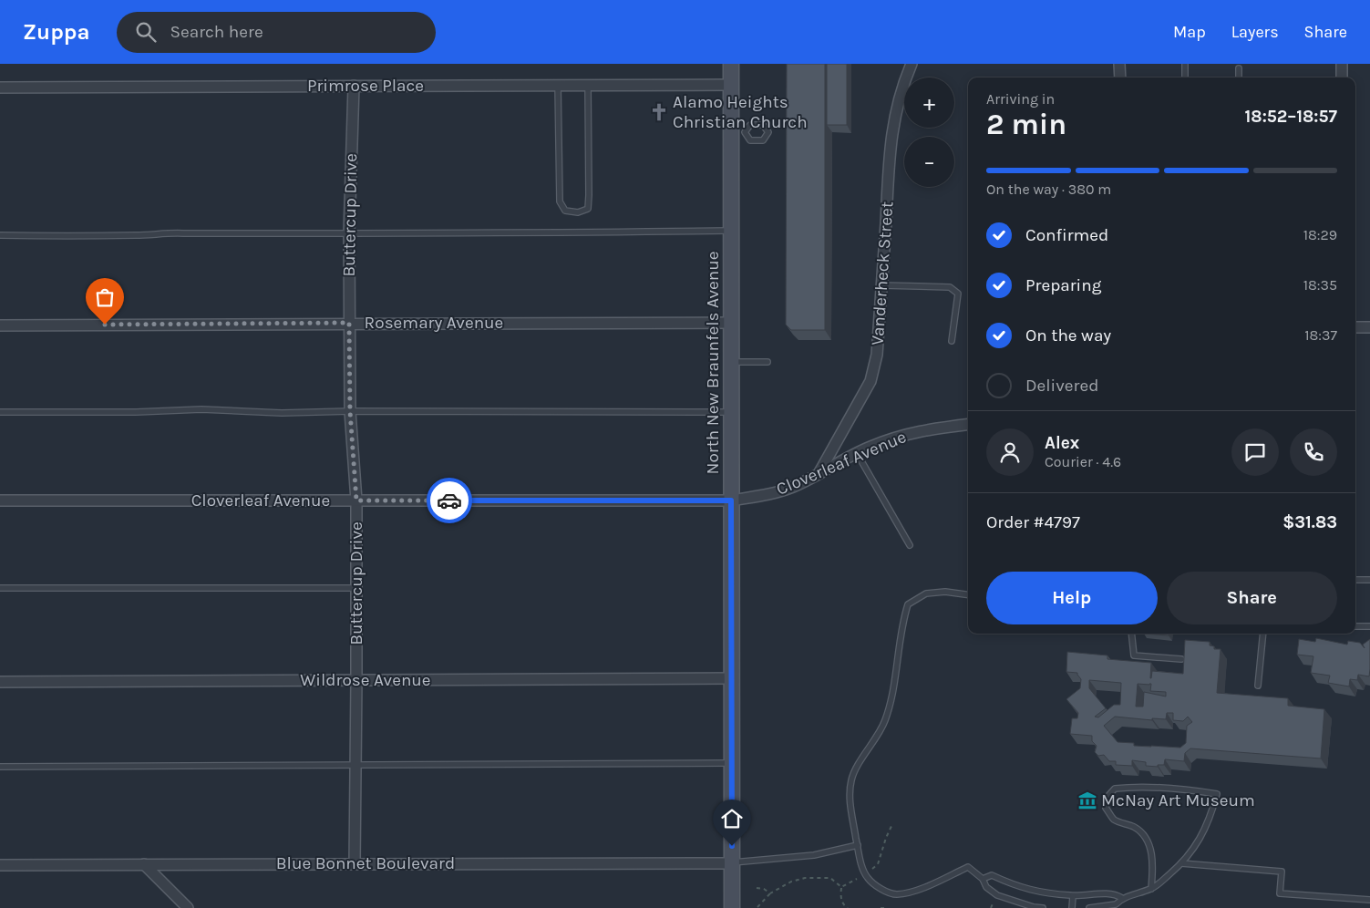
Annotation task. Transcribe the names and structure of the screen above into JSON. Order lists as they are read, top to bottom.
{
  "streets": {
    "street": [
      "Primrose Place",
      "Buttercup Drive",
      "Vanderheck Street",
      "Rosemary Avenue",
      "North New Braunfels Avenue",
      "Cloverleaf Avenue",
      "Wildrose Avenue",
      "Blue Bonnet Boulevard"
    ]
  },
  "crossings": [
    ["Primrose Place", "Buttercup Drive"],
    ["Primrose Place", "North New Braunfels Avenue"],
    ["Buttercup Drive", "Rosemary Avenue"],
    ["Buttercup Drive", "Cloverleaf Avenue"],
    ["Buttercup Drive", "Wildrose Avenue"],
    ["Buttercup Drive", "Blue Bonnet Boulevard"],
    ["Vanderheck Street", "Cloverleaf Avenue"],
    ["Rosemary Avenue", "North New Braunfels Avenue"],
    ["North New Braunfels Avenue", "Cloverleaf Avenue"],
    ["North New Braunfels Avenue", "Wildrose Avenue"],
    ["North New Braunfels Avenue", "Blue Bonnet Boulevard"]
  ],
  "places": {
    "church": ["Alamo Heights Christian Church"],
    "museum": ["McNay Art Museum"]
  },
  "page": {
    "header": "Zuppa",
    "search": "Search here",
    "nav": ["Map", "Layers", "Share"],
    "map_buttons": ["+", "−"],
    "heading": ["2 min", "Arriving in", "18:52–18:57"],
    "panel": [
      "Alex",
      "Courier · 4.6",
      "Order #4797",
      "$31.83"
    ],
    "bar": "On the way · 380 m",
    "list": [
      ["Confirmed", "18:29"],
      ["Preparing", "18:35"],
      ["On the way", "18:37"],
      "Delivered"
    ],
    "buttons": ["Help", "Share"]
  }
}
